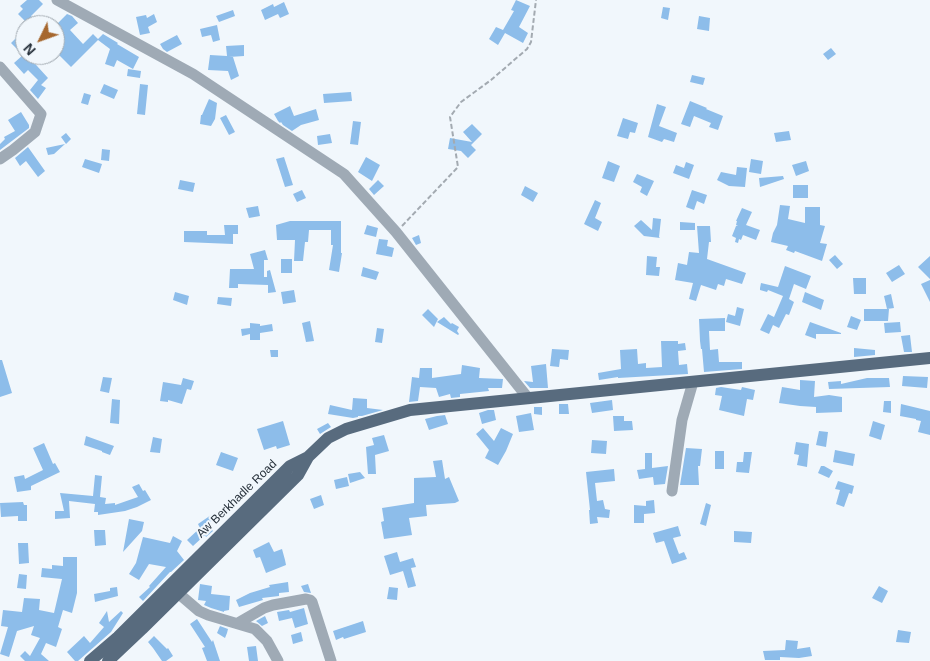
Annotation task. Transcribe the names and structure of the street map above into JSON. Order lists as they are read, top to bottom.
{
  "streets": {
    "main road": ["Aw Berkhadle Road"]
  },
  "north": "bottom left"
}
